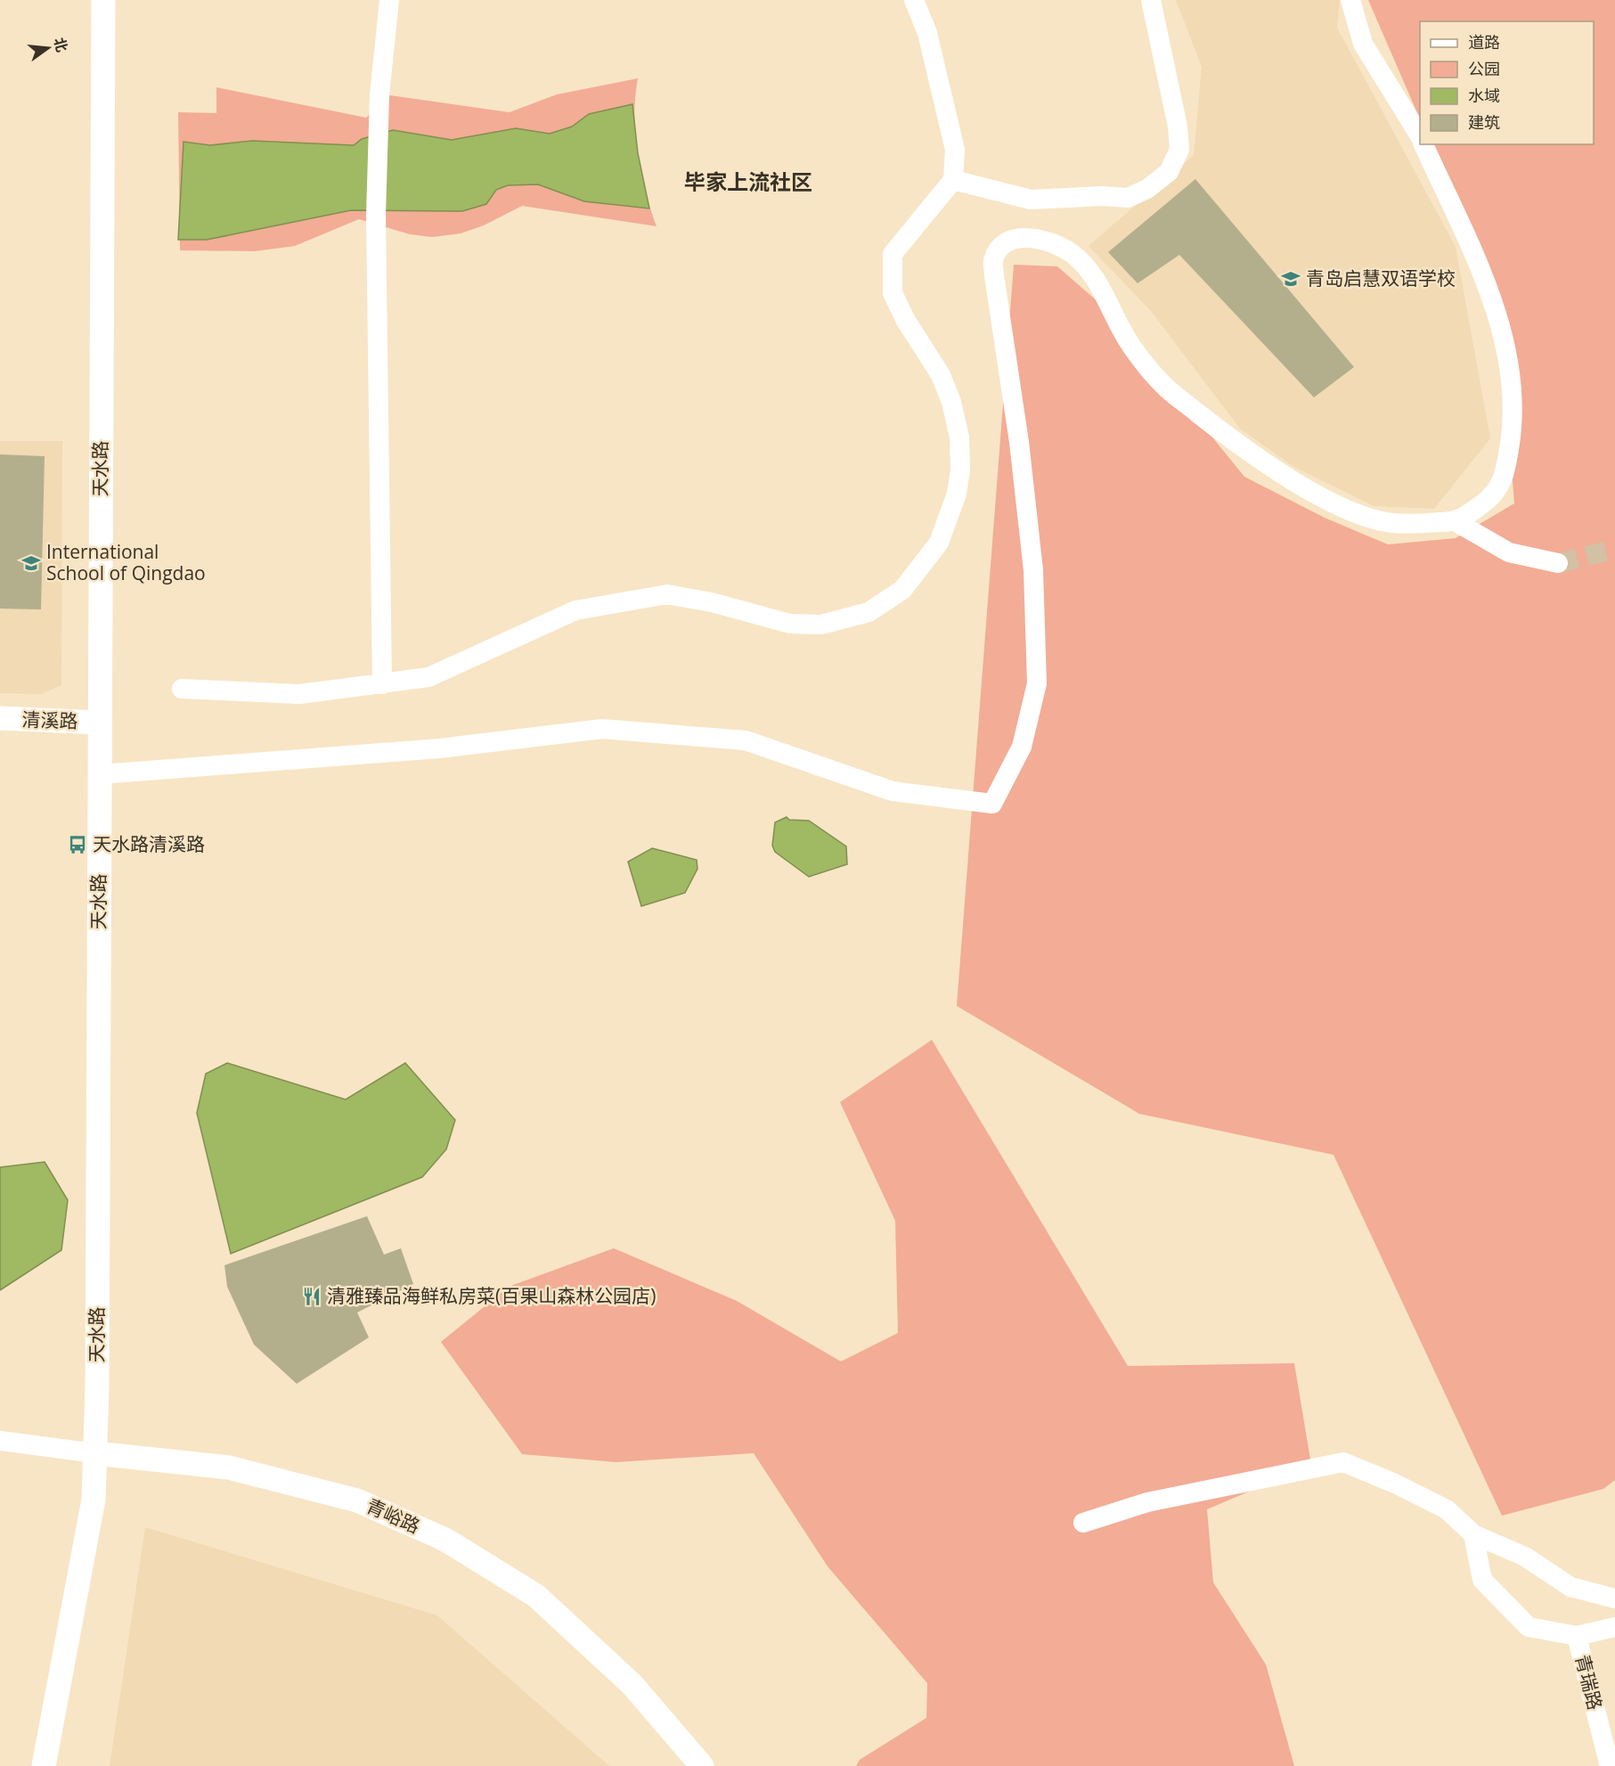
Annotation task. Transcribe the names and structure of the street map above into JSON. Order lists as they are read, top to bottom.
{
  "streets": {
    "street": [
      "天水路",
      "清溪路",
      "青峪路",
      "青瑞路"
    ]
  },
  "crossings": [
    ["天水路", "清溪路"],
    ["天水路", "青峪路"]
  ],
  "districts": ["毕家上流社区"],
  "places": {
    "school or university": ["青岛启慧双语学校", "International School of Qingdao"],
    "bus stop": ["天水路清溪路"],
    "restaurant": ["清雅臻品海鲜私房菜(百果山森林公园店)"]
  },
  "legend": [
    "道路",
    "公园",
    "水域",
    "建筑"
  ],
  "north": "right"
}
